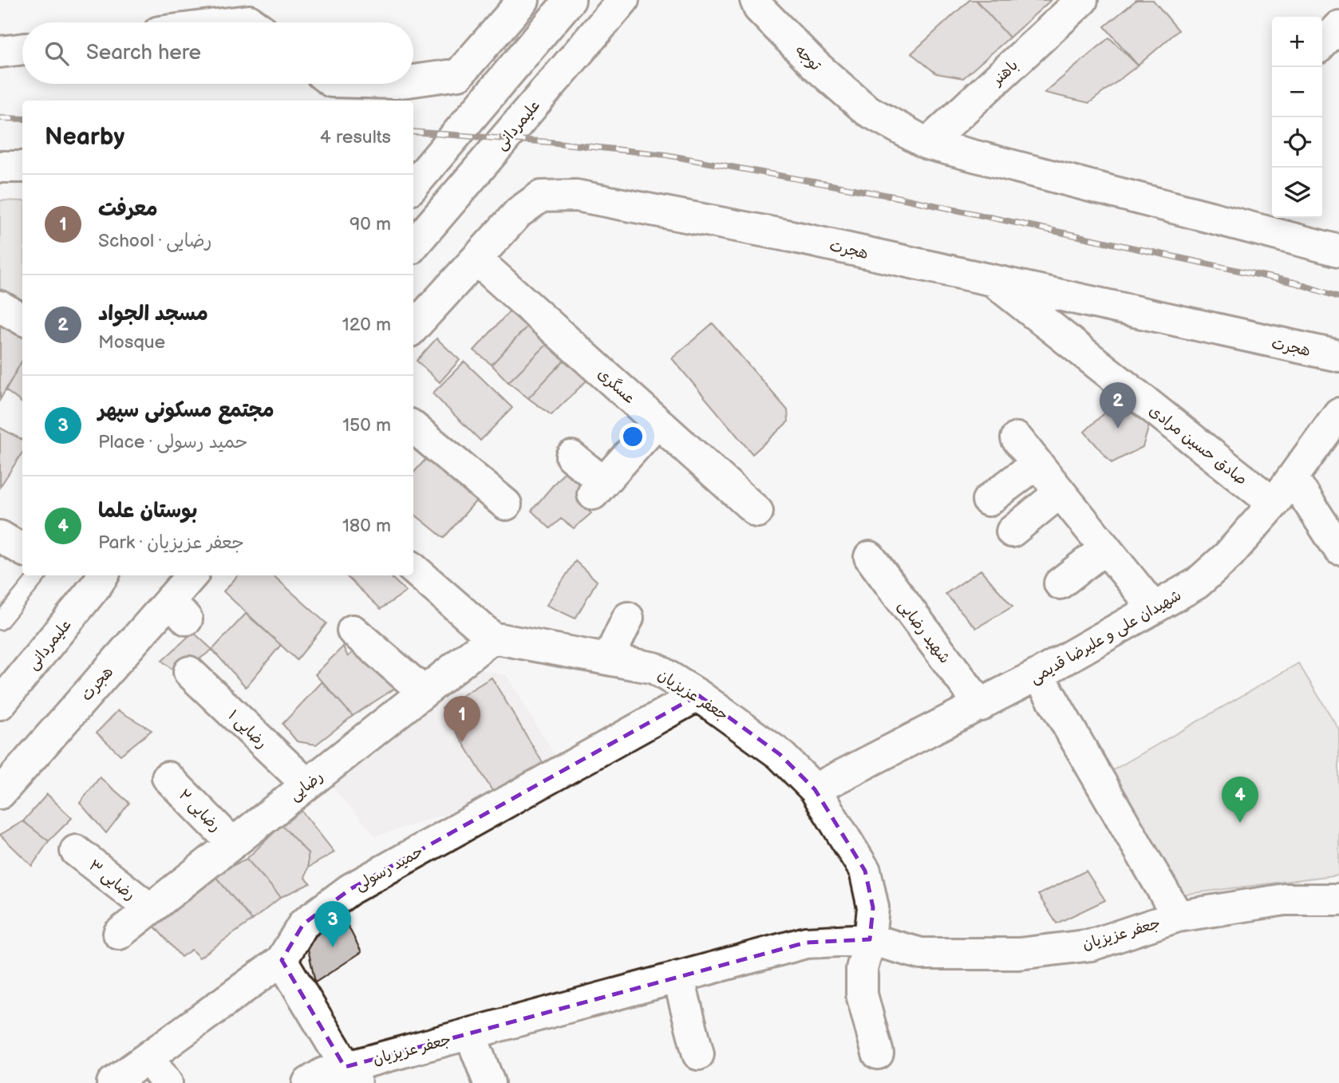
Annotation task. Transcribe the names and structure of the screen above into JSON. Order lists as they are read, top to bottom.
{
  "streets": {
    "street": [
      "توجه",
      "باهنر",
      "علیمردانی",
      "هجرت",
      "عسگری",
      "صادق حسین مرادی",
      "شهید رضایی",
      "شهیدان علی و علیرضا قدیمی",
      "جعفر عزیزیان",
      "رضایی ۱",
      "رضایی",
      "رضایی ۲",
      "حمید رسولی",
      "رضایی ۳"
    ]
  },
  "crossings": [
    ["توجه", "باهنر"],
    ["هجرت", "عسگری"],
    ["هجرت", "صادق حسین مرادی"],
    ["صادق حسین مرادی", "شهیدان علی و علیرضا قدیمی"],
    ["شهید رضایی", "شهیدان علی و علیرضا قدیمی"],
    ["شهیدان علی و علیرضا قدیمی", "جعفر عزیزیان"],
    ["جعفر عزیزیان", "رضایی"],
    ["جعفر عزیزیان", "حمید رسولی"],
    ["رضایی ۱", "رضایی"],
    ["رضایی", "رضایی ۲"],
    ["رضایی", "رضایی ۳"]
  ],
  "page": {
    "map_buttons": ["+", "−"],
    "search": "Search here",
    "heading": ["Nearby", "4 results"],
    "list": [
      {
        "mark": "1",
        "name": "معرفت",
        "note": "School · رضایی",
        "value": "90 m"
      },
      {
        "mark": "2",
        "name": "مسجد الجواد",
        "note": "Mosque",
        "value": "120 m"
      },
      {
        "mark": "3",
        "name": "مجتمع مسکونی سپهر",
        "note": "Place · حمید رسولی",
        "value": "150 m"
      },
      {
        "mark": "4",
        "name": "بوستان علما",
        "note": "Park · جعفر عزیزیان",
        "value": "180 m"
      }
    ],
    "pins": [
      "2",
      "1",
      "4",
      "3"
    ]
  }
}
